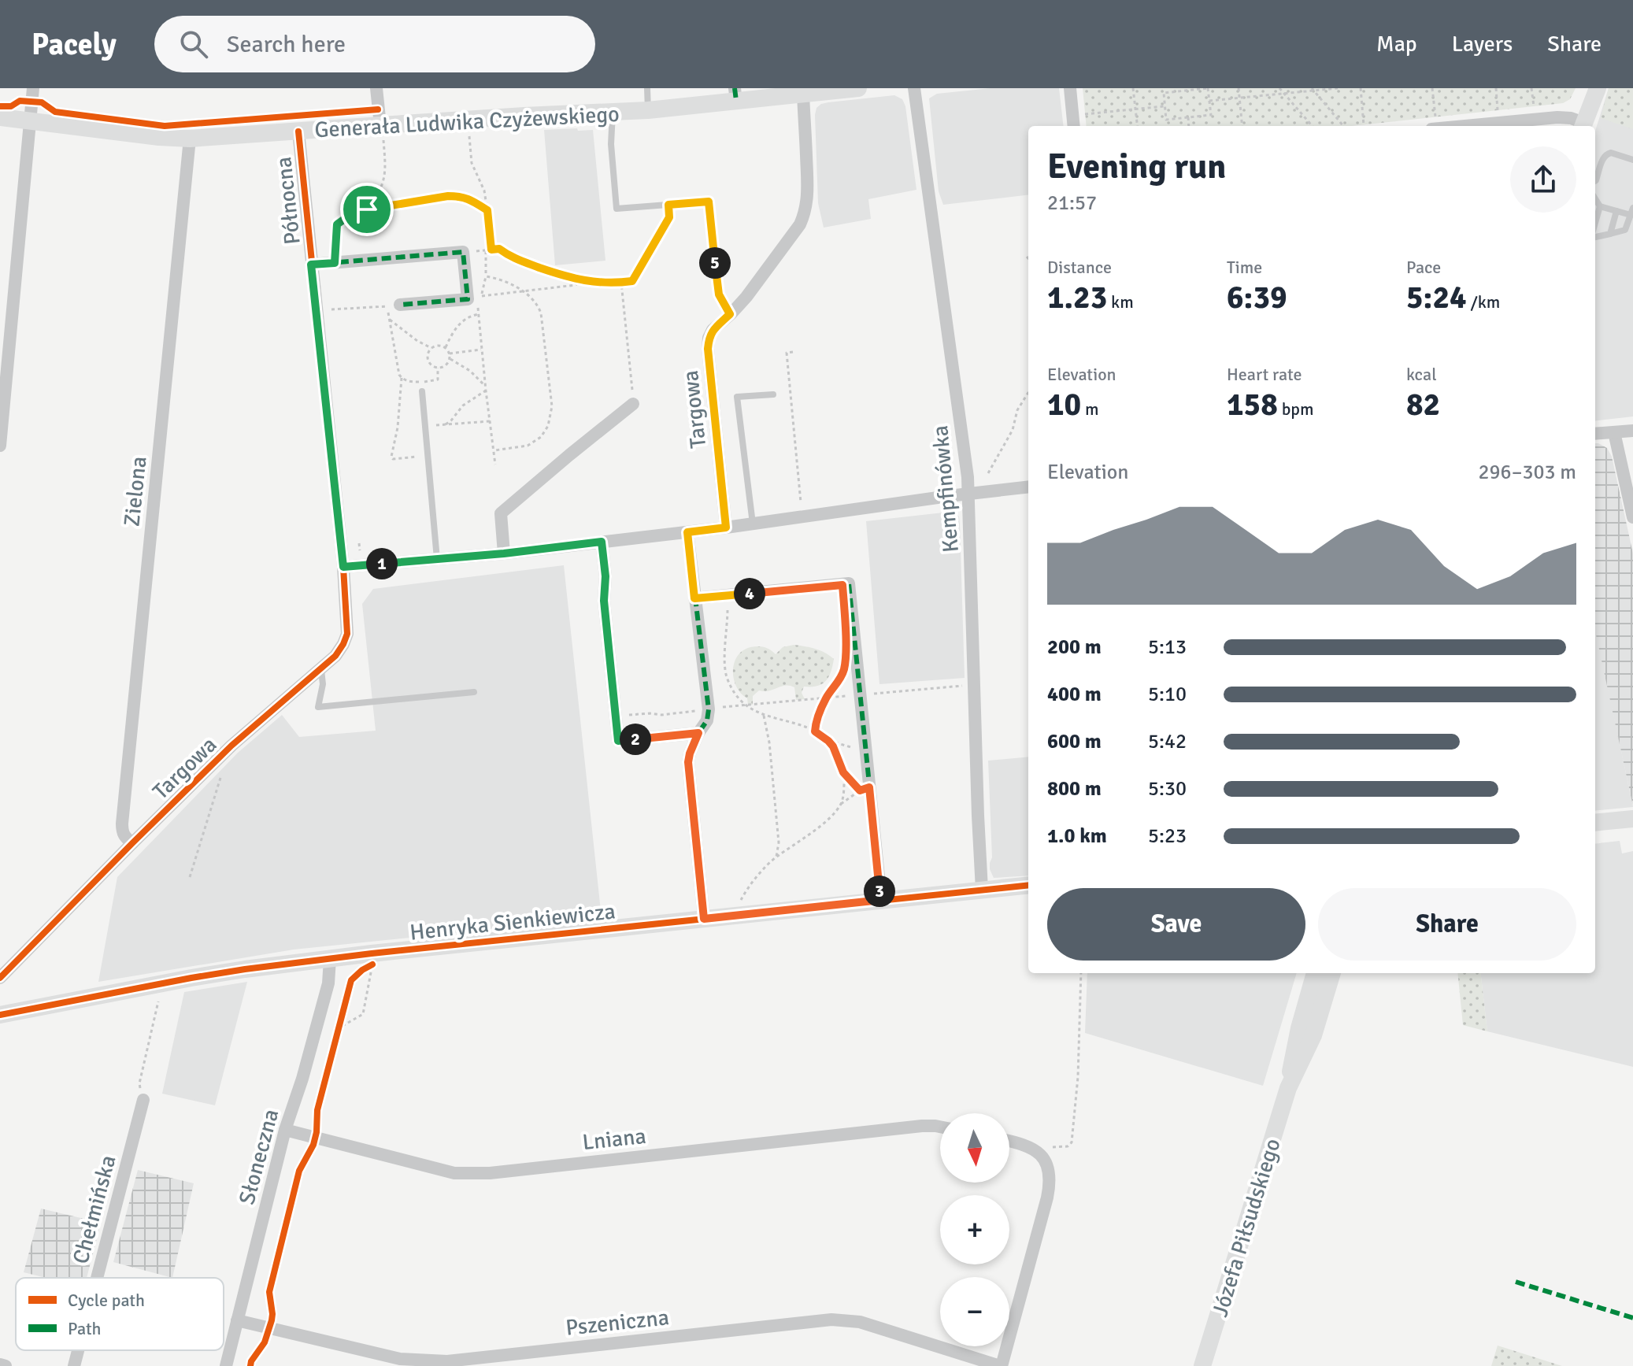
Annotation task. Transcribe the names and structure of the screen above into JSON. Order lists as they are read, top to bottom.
{
  "streets": {
    "street": [
      "Generała Ludwika Czyżewskiego",
      "Północna",
      "Targowa",
      "Kempfinówka",
      "Zielona",
      "Henryka Sienkiewicza",
      "Lniana",
      "Słoneczna",
      "Chełmińska",
      "Józefa Piłsudskiego",
      "Pszeniczna"
    ]
  },
  "crossings": [
    ["Generała Ludwika Czyżewskiego", "Północna"],
    ["Generała Ludwika Czyżewskiego", "Targowa"],
    ["Generała Ludwika Czyżewskiego", "Zielona"],
    ["Północna", "Targowa"],
    ["Targowa", "Zielona"],
    ["Kempfinówka", "Henryka Sienkiewicza"],
    ["Henryka Sienkiewicza", "Słoneczna"],
    ["Lniana", "Słoneczna"],
    ["Słoneczna", "Pszeniczna"]
  ],
  "legend": ["Cycle path", "Path"],
  "north": "bottom",
  "page": {
    "header": "Pacely",
    "search": "Search here",
    "nav": ["Map", "Layers", "Share"],
    "heading": ["Evening run", "21:57"],
    "stats": [
      ["Distance", "1.23 km"],
      ["Time", "6:39"],
      ["Pace", "5:24 /km"],
      ["Elevation", "10 m"],
      ["Heart rate", "158 bpm"],
      ["kcal", "82"]
    ],
    "pins": [
      "5",
      "1",
      "4",
      "2",
      "3"
    ],
    "chart": ["Elevation", "296–303 m"],
    "list": [
      {
        "name": "200 m",
        "note": "5:13"
      },
      {
        "name": "400 m",
        "note": "5:10"
      },
      {
        "name": "600 m",
        "note": "5:42"
      },
      {
        "name": "800 m",
        "note": "5:30"
      },
      {
        "name": "1.0 km",
        "note": "5:23"
      }
    ],
    "buttons": ["Save", "Share"],
    "map_buttons": ["+", "−"]
  }
}
